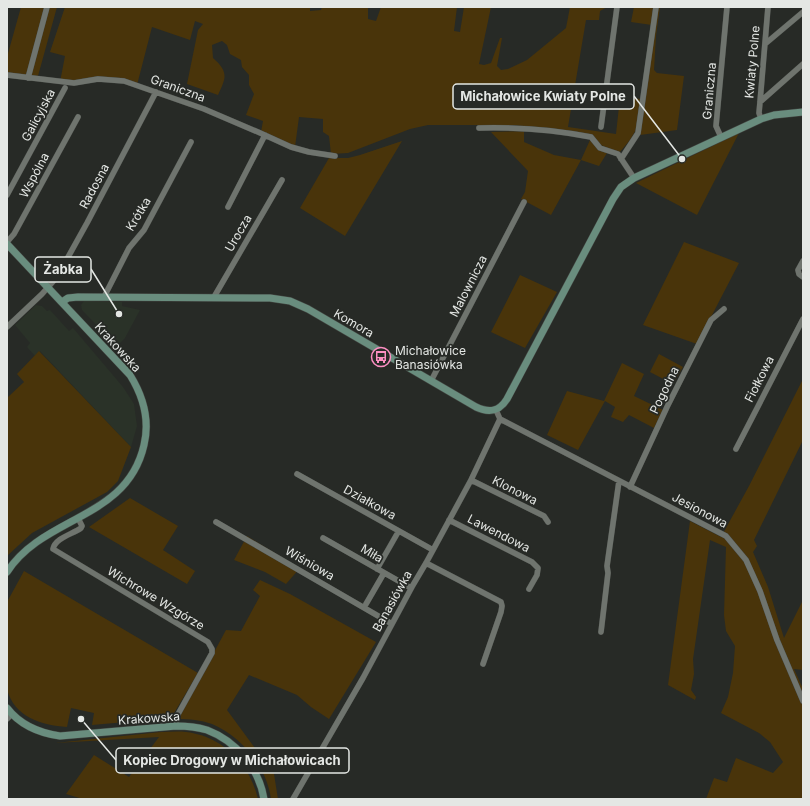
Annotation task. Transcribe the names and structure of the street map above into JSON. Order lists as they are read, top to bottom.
{
  "streets": {
    "street": [
      "Kwiaty Polne",
      "Graniczna",
      "Galicyjska",
      "Wspólna",
      "Radosna",
      "Krótka",
      "Urocza",
      "Malownicza",
      "Komora",
      "Krakowska",
      "Fiołkowa",
      "Pogodna",
      "Klonowa",
      "Działkowa",
      "Jesionowa",
      "Lawendowa",
      "Miła",
      "Wiśniowa",
      "Wichrowe Wzgórze",
      "Banasiówka"
    ]
  },
  "crossings": [
    ["Graniczna", "Radosna"],
    ["Wspólna", "Krakowska"],
    ["Radosna", "Krakowska"],
    ["Krótka", "Komora"],
    ["Urocza", "Komora"],
    ["Malownicza", "Komora"],
    ["Komora", "Krakowska"],
    ["Krakowska", "Wichrowe Wzgórze"],
    ["Pogodna", "Jesionowa"],
    ["Klonowa", "Banasiówka"],
    ["Działkowa", "Banasiówka"],
    ["Jesionowa", "Banasiówka"],
    ["Lawendowa", "Banasiówka"],
    ["Miła", "Banasiówka"],
    ["Wiśniowa", "Banasiówka"]
  ],
  "places": {
    "other": ["Michałowice Kwiaty Polne", "Żabka", "Kopiec Drogowy w Michałowicach"],
    "bus stop": ["Michałowice Banasiówka"]
  }
}
